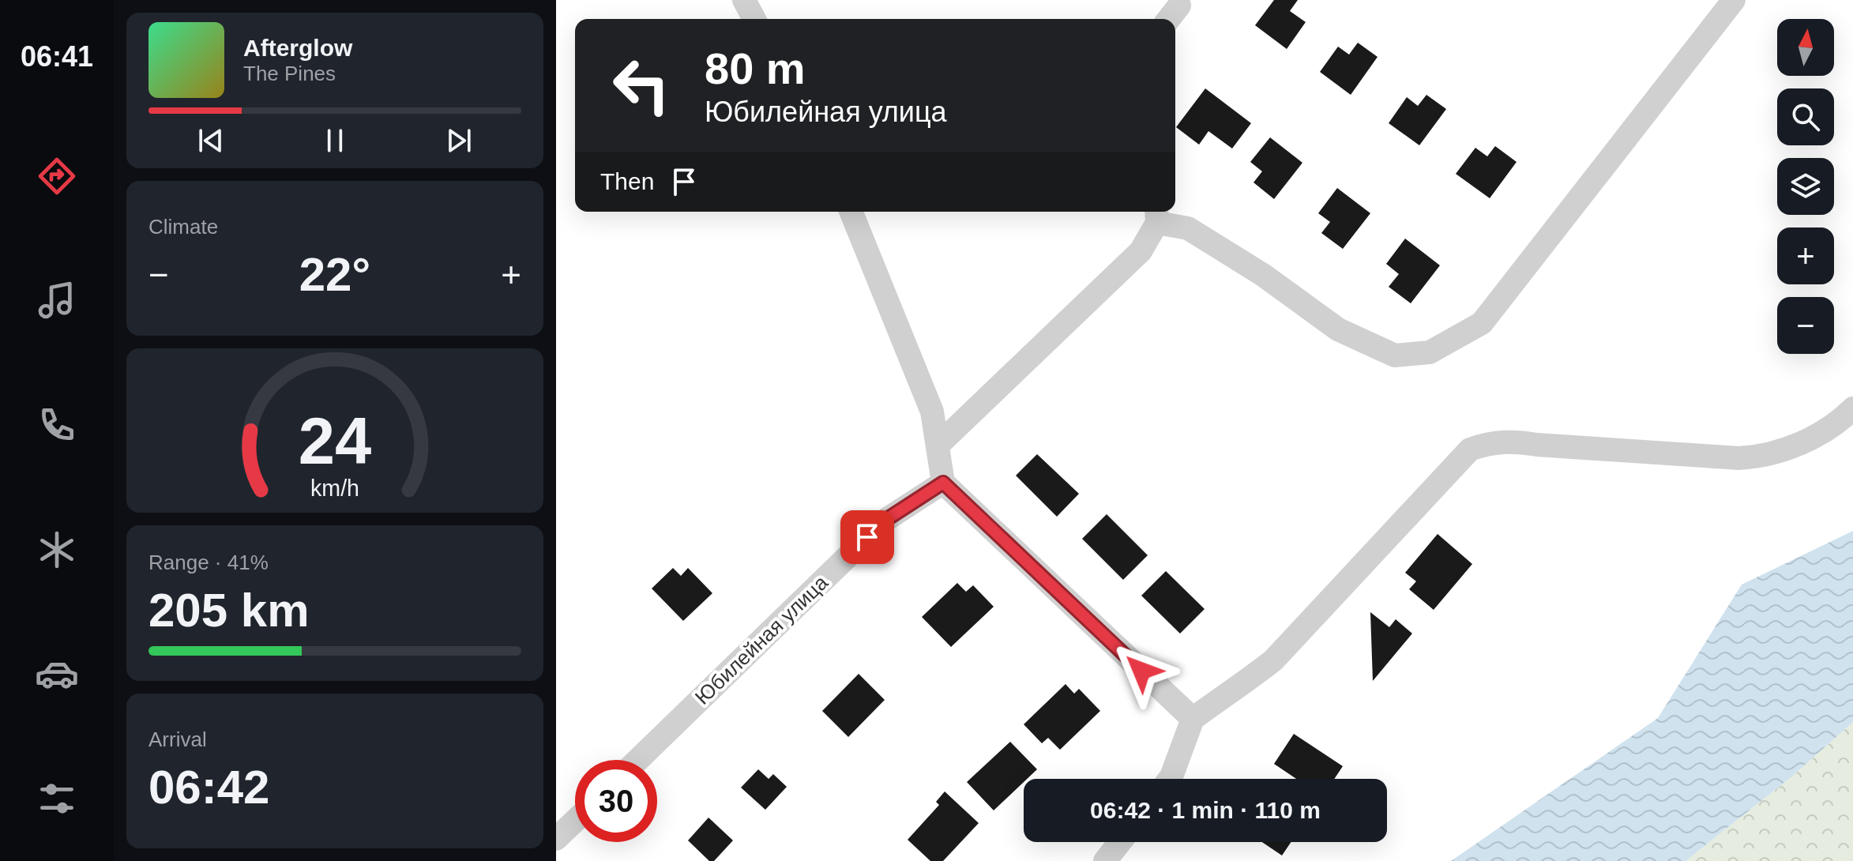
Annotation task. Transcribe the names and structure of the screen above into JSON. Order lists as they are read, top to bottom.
{
  "streets": {
    "street": ["Юбилейная улица"]
  },
  "north": "top",
  "page": {
    "tabs": "06:41",
    "map_buttons": ["+", "−"],
    "turn": ["80 m", "Юбилейная улица"],
    "song": ["Afterglow", "The Pines"],
    "then": "Then",
    "tile": [
      "Climate",
      ["Range · 41%", "205 km"],
      ["Arrival", "06:42"]
    ],
    "heat": ["−", "22°", "+"],
    "limit": "30",
    "trip": "06:42 · 1 min · 110 m",
    "gauge": ["24", "km/h"]
  }
}
